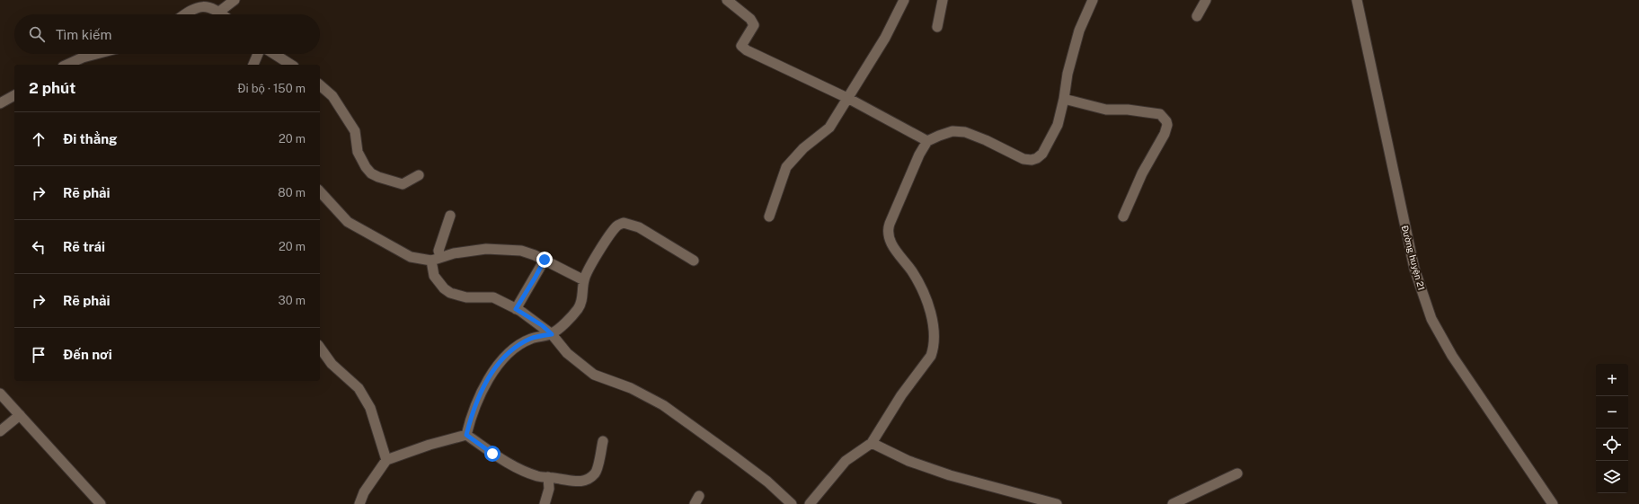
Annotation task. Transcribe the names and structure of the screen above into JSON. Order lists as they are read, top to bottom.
{
  "streets": {
    "street": ["Đường huyện 21"]
  },
  "page": {
    "search": "Tìm kiếm",
    "heading": ["2 phút", "Đi bộ · 150 m"],
    "list": [
      ["Đi thẳng", "20 m"],
      ["Rẽ phải", "80 m"],
      ["Rẽ trái", "20 m"],
      ["Rẽ phải", "30 m"],
      "Đến nơi"
    ],
    "map_buttons": ["+", "−"]
  }
}
